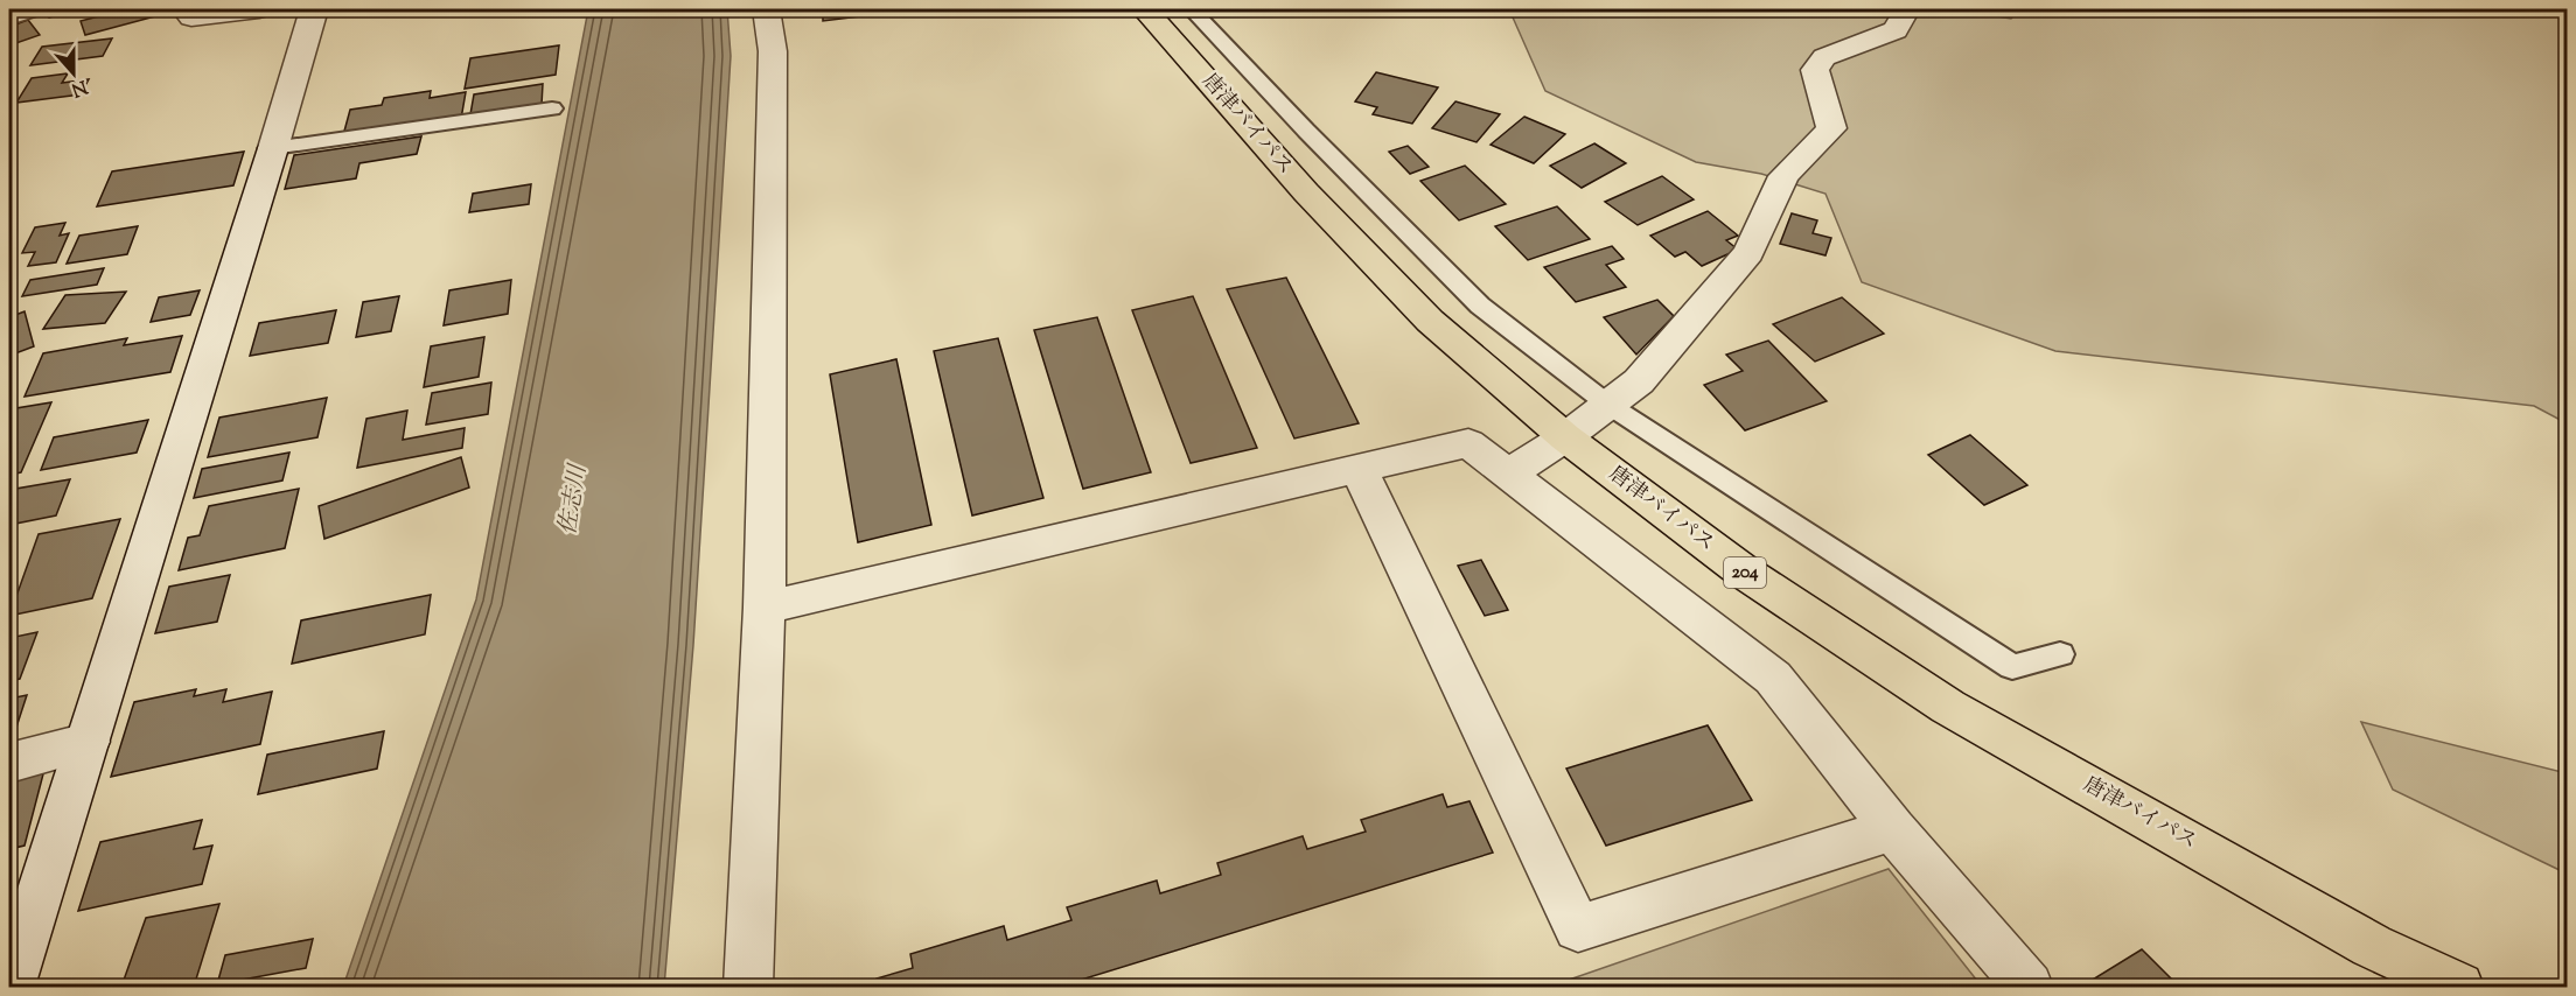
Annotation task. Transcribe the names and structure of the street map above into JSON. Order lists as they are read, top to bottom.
{
  "streets": {
    "highway": ["唐津バイパス", "204"]
  },
  "water": ["佐志川"],
  "north": "bottom"
}
